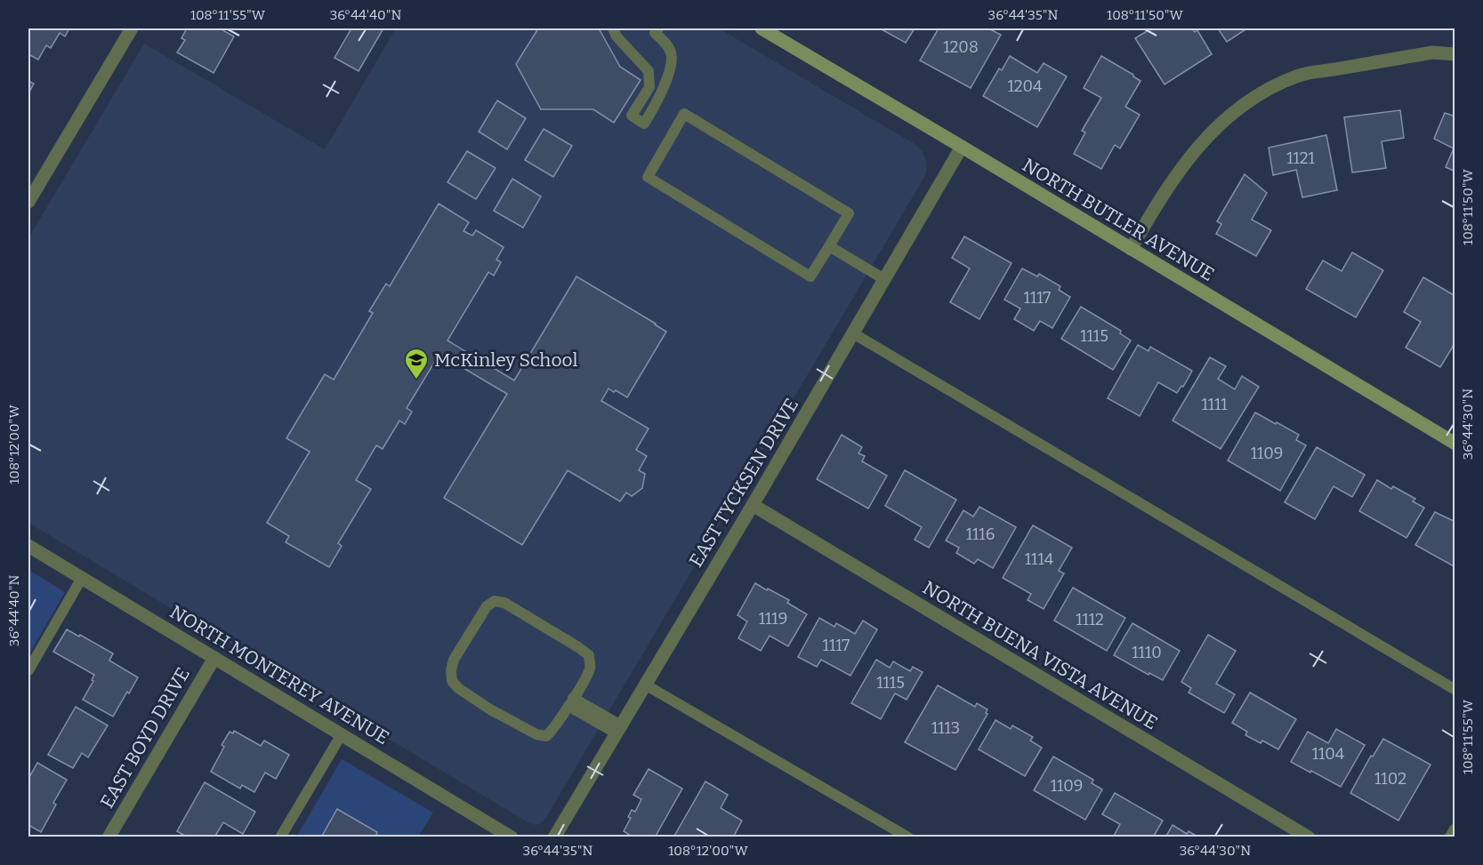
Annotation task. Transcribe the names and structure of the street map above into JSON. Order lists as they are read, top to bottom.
{
  "streets": {
    "main road": ["NORTH BUTLER AVENUE"],
    "street": [
      "EAST TYCKSEN DRIVE",
      "NORTH BUENA VISTA AVENUE",
      "NORTH MONTEREY AVENUE",
      "EAST BOYD DRIVE"
    ]
  },
  "crossings": [
    ["NORTH BUTLER AVENUE", "EAST TYCKSEN DRIVE"],
    ["EAST TYCKSEN DRIVE", "NORTH BUENA VISTA AVENUE"],
    ["NORTH MONTEREY AVENUE", "EAST BOYD DRIVE"]
  ],
  "places": {
    "school or university": ["McKinley School"]
  },
  "house_numbers": [
    "1208",
    "1204",
    "1121",
    "1117",
    "1115",
    "1111",
    "1109",
    "1116",
    "1114",
    "1119",
    "1112",
    "1117",
    "1110",
    "1115",
    "1113",
    "1104",
    "1102",
    "1109"
  ],
  "coordinates": [
    "108°11'55\"W",
    "36°44'40\"N",
    "36°44'35\"N",
    "108°11'50\"W",
    "36°44'30\"N",
    "108°12'00\"W"
  ]
}
